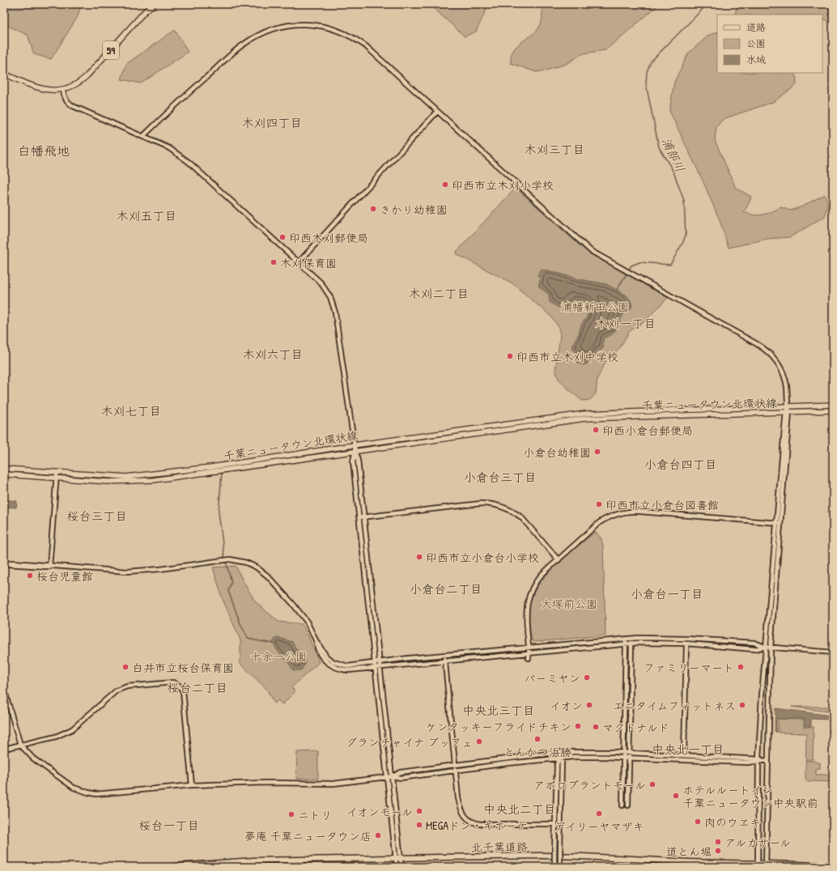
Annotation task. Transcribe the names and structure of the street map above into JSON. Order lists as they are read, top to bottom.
{
  "streets": {
    "highway": ["北千葉道路"],
    "main road": ["59", "千葉ニュータウン北環状線"]
  },
  "districts": [
    "木刈四丁目",
    "木刈三丁目",
    "白幡飛地",
    "木刈五丁目",
    "木刈二丁目",
    "木刈一丁目",
    "木刈六丁目",
    "木刈七丁目",
    "小倉台四丁目",
    "小倉台三丁目",
    "桜台三丁目",
    "小倉台二丁目",
    "小倉台一丁目",
    "桜台二丁目",
    "中央北三丁目",
    "中央北一丁目",
    "中央北二丁目",
    "桜台一丁目"
  ],
  "water": ["浦部川"],
  "parks": ["浦幡新田公園", "大塚前公園", "十余一公園"],
  "places": [
    "印西市立木刈小学校",
    "きかり幼稚園",
    "印西木刈郵便局",
    "木刈保育園",
    "印西市立木刈中学校",
    "印西小倉台郵便局",
    "小倉台幼稚園",
    "印西市立小倉台図書館",
    "印西市立小倉台小学校",
    "桜台児童館",
    "白井市立桜台保育園",
    "ファミリーマート",
    "バーミヤン",
    "イオン",
    "エニタイムフィットネス",
    "ケンタッキーフライドチキン",
    "マクドナルド",
    "とんかつ浜勝",
    "グランチャイナ ブッフェ",
    "アポロプラントモール",
    "ホテルルートイン 千葉ニュータウン中央駅前",
    "イオンモール",
    "デイリーヤマザキ",
    "ニトリ",
    "肉のウヱキ",
    "MEGAドン・キホーテ",
    "夢庵 千葉ニュータウン店",
    "アルカサール",
    "道とん堀"
  ],
  "legend": ["道路", "公園", "水域"]
}
